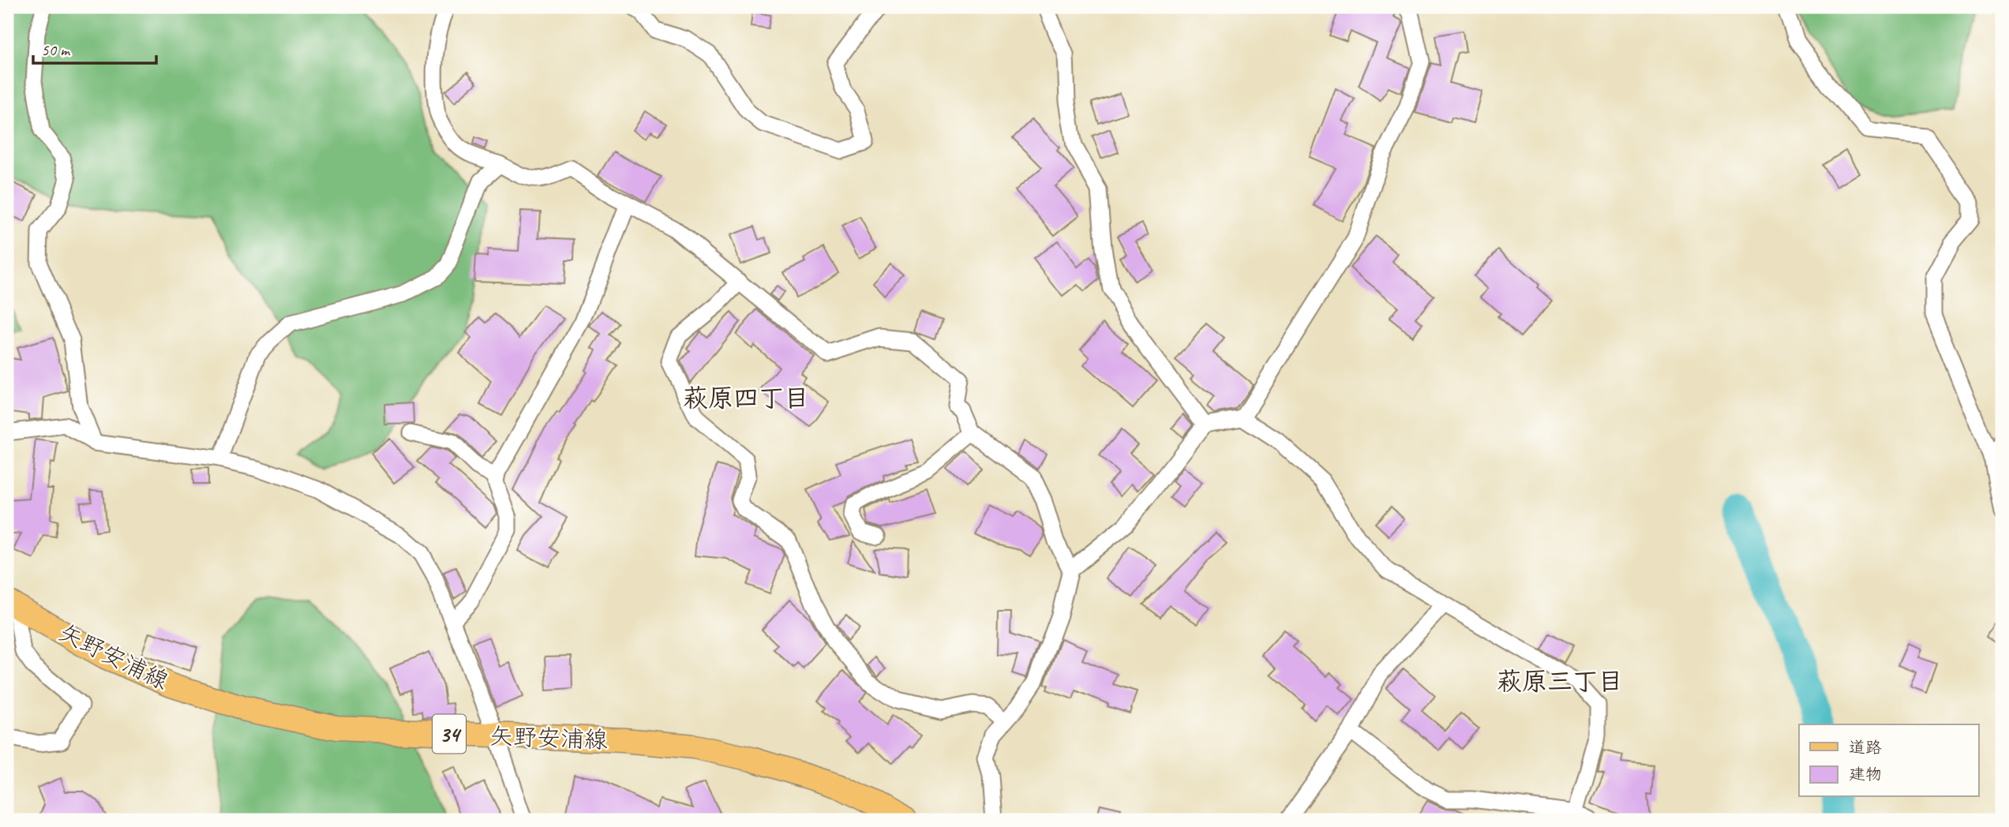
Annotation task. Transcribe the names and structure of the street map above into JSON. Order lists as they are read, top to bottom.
{
  "streets": {
    "main road": ["矢野安浦線", "34"]
  },
  "districts": ["萩原四丁目", "萩原三丁目"],
  "legend": ["道路", "建物"],
  "scale_bar": "50 m"
}
